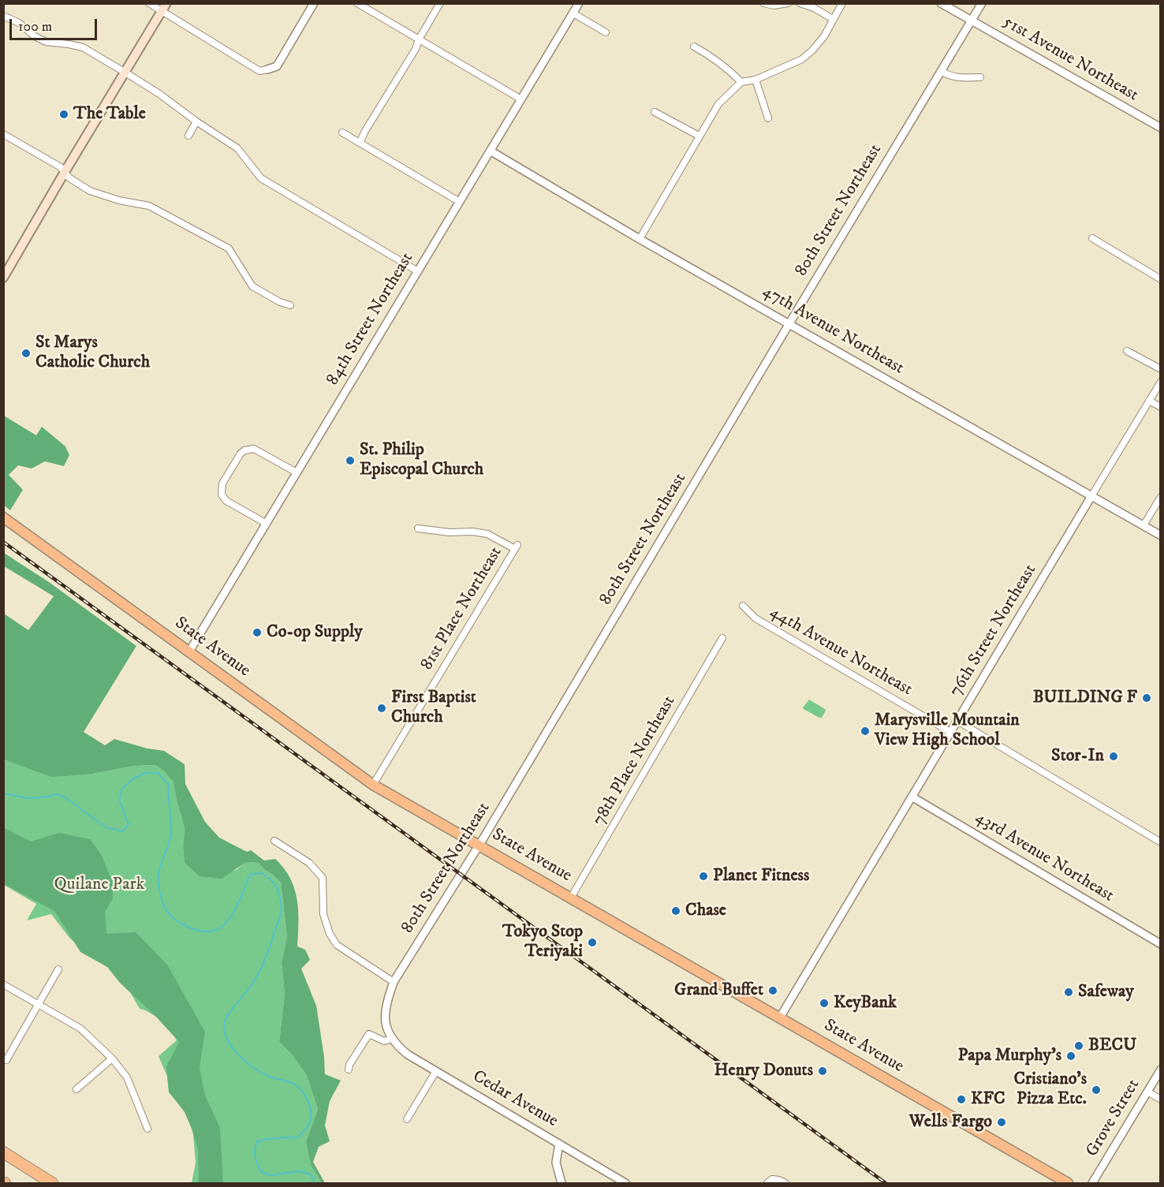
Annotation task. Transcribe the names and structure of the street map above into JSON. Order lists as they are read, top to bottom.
{
  "streets": {
    "main road": ["State Avenue"],
    "street": [
      "51st Avenue Northeast",
      "80th Street Northeast",
      "84th Street Northeast",
      "47th Avenue Northeast",
      "81st Place Northeast",
      "76th Street Northeast",
      "44th Avenue Northeast",
      "78th Place Northeast",
      "43rd Avenue Northeast",
      "Cedar Avenue",
      "Grove Street"
    ]
  },
  "crossings": [
    ["51st Avenue Northeast", "80th Street Northeast"],
    ["80th Street Northeast", "47th Avenue Northeast"],
    ["80th Street Northeast", "State Avenue"],
    ["80th Street Northeast", "Cedar Avenue"],
    ["84th Street Northeast", "47th Avenue Northeast"],
    ["84th Street Northeast", "State Avenue"],
    ["47th Avenue Northeast", "76th Street Northeast"],
    ["81st Place Northeast", "State Avenue"],
    ["76th Street Northeast", "State Avenue"],
    ["76th Street Northeast", "44th Avenue Northeast"],
    ["76th Street Northeast", "43rd Avenue Northeast"],
    ["State Avenue", "78th Place Northeast"]
  ],
  "parks": ["Quilane Park"],
  "places": [
    "The Table",
    "St Marys Catholic Church",
    "St. Philip Episcopal Church",
    "Co-op Supply",
    "BUILDING F",
    "First Baptist Church",
    "Marysville Mountain View High School",
    "Stor-In",
    "Planet Fitness",
    "Chase",
    "Tokyo Stop Teriyaki",
    "Grand Buffet",
    "Safeway",
    "KeyBank",
    "BECU",
    "Papa Murphy's",
    "Henry Donuts",
    "Cristiano's Pizza Etc.",
    "KFC",
    "Wells Fargo"
  ],
  "scale_bar": "100 m"
}
